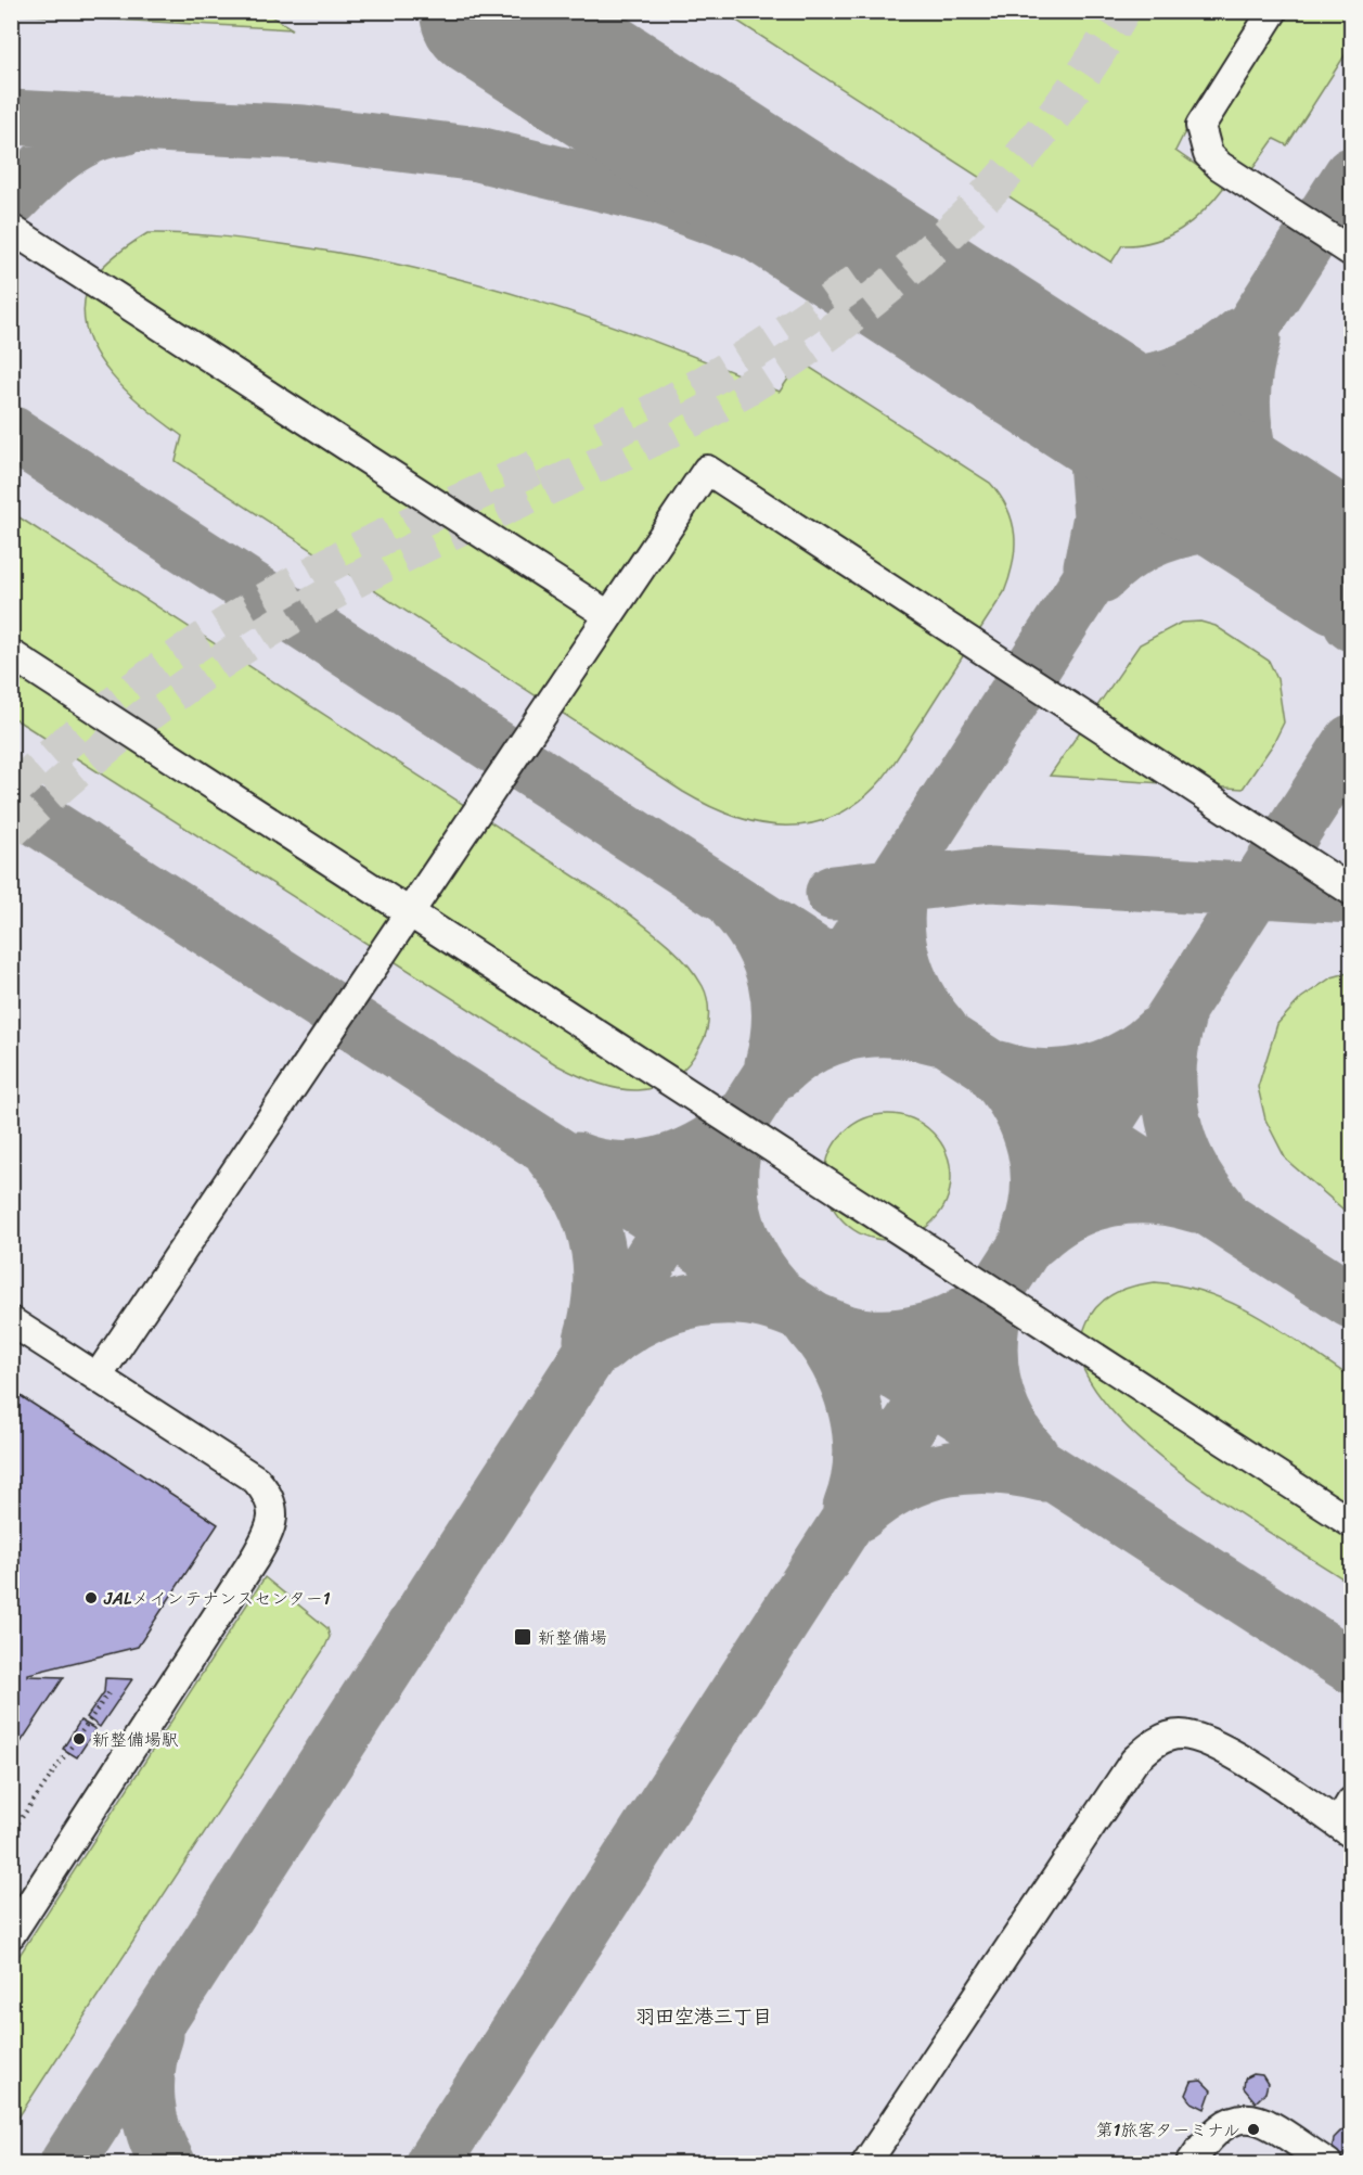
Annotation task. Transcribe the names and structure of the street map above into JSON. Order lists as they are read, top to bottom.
{
  "districts": ["羽田空港三丁目"],
  "places": {
    "other": ["JALメインテナンスセンター1", "新整備場駅", "第1旅客ターミナル"],
    "transit": ["新整備場"]
  }
}
